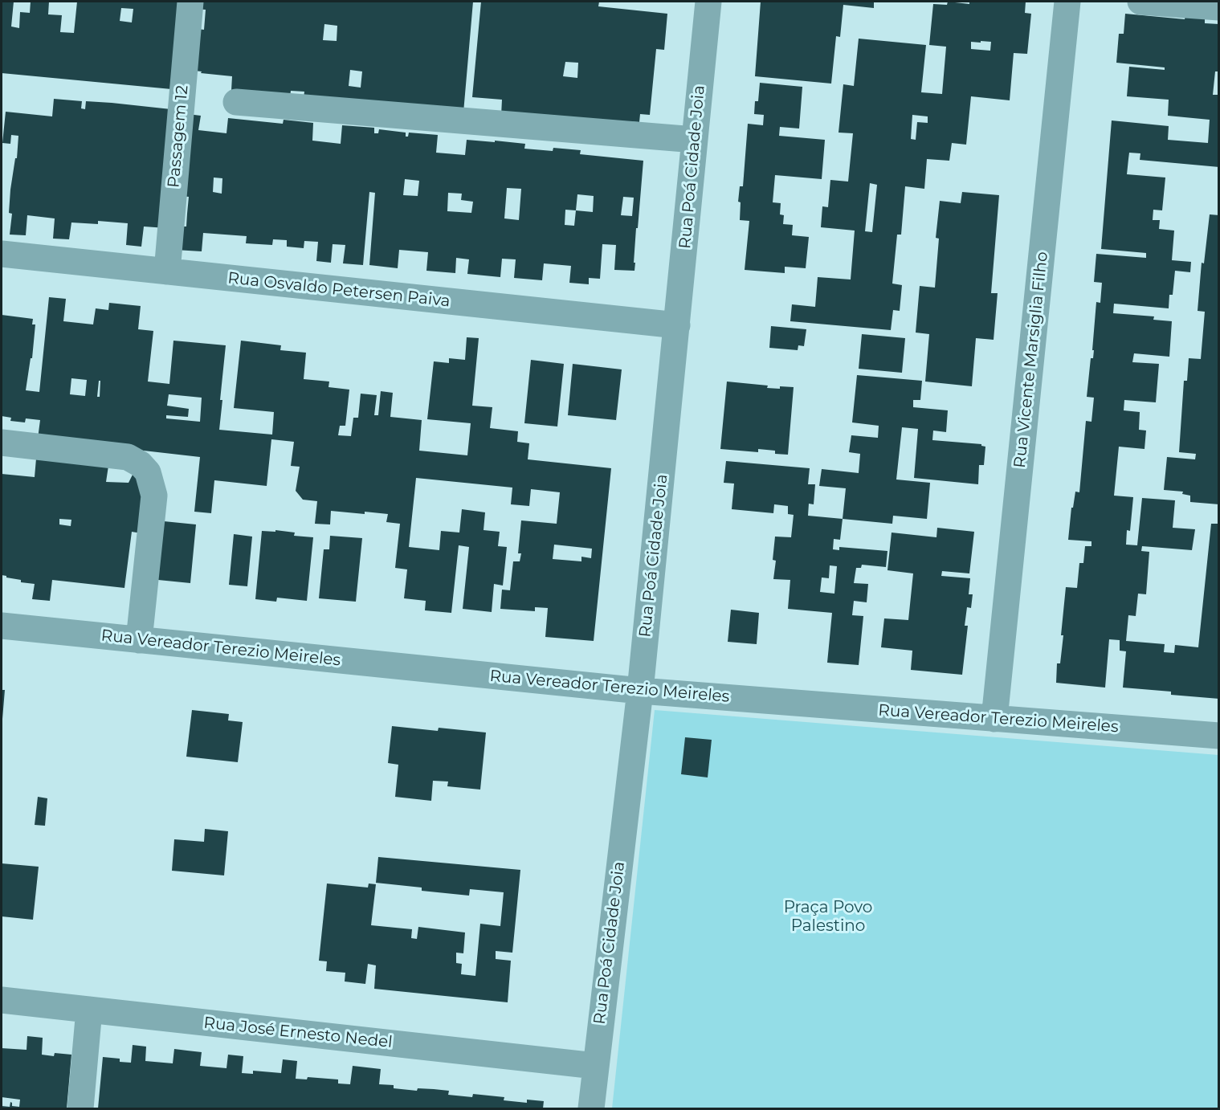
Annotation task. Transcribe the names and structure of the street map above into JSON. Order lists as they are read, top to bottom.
{
  "streets": {
    "street": [
      "Passagem 12",
      "Rua Poá Cidade Joia",
      "Rua Osvaldo Petersen Paiva",
      "Rua Vicente Marsiglia Filho",
      "Rua Vereador Terezio Meireles",
      "Rua José Ernesto Nedel"
    ]
  },
  "crossings": [
    ["Passagem 12", "Rua Osvaldo Petersen Paiva"],
    ["Rua Poá Cidade Joia", "Rua Osvaldo Petersen Paiva"],
    ["Rua Poá Cidade Joia", "Rua Vereador Terezio Meireles"],
    ["Rua Poá Cidade Joia", "Rua José Ernesto Nedel"],
    ["Rua Vicente Marsiglia Filho", "Rua Vereador Terezio Meireles"]
  ],
  "parks": ["Praça Povo Palestino"]
}
